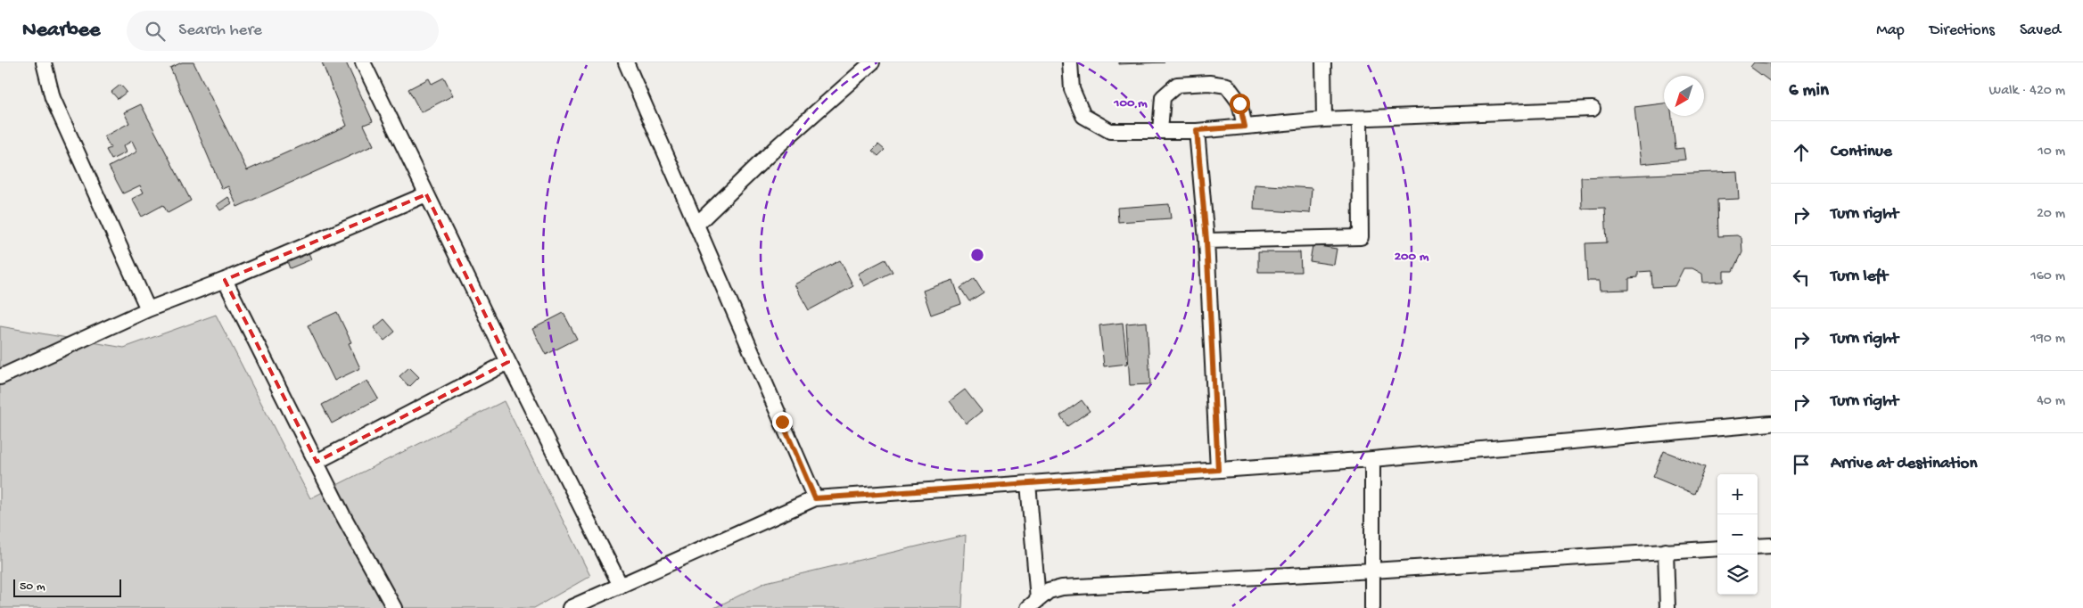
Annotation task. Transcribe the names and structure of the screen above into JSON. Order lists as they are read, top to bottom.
{
  "scale_bar": "50 m",
  "north": "bottom left",
  "page": {
    "header": "Nearbee",
    "search": "Search here",
    "nav": ["Map", "Directions", "Saved"],
    "heading": ["6 min", "Walk · 420 m"],
    "list": [
      ["Continue", "10 m"],
      ["Turn right", "20 m"],
      ["Turn left", "160 m"],
      ["Turn right", "190 m"],
      ["Turn right", "40 m"],
      "Arrive at destination"
    ],
    "map_buttons": ["+", "−"],
    "scale": "50 m"
  },
  "rings": ["100 m", "200 m"]
}
